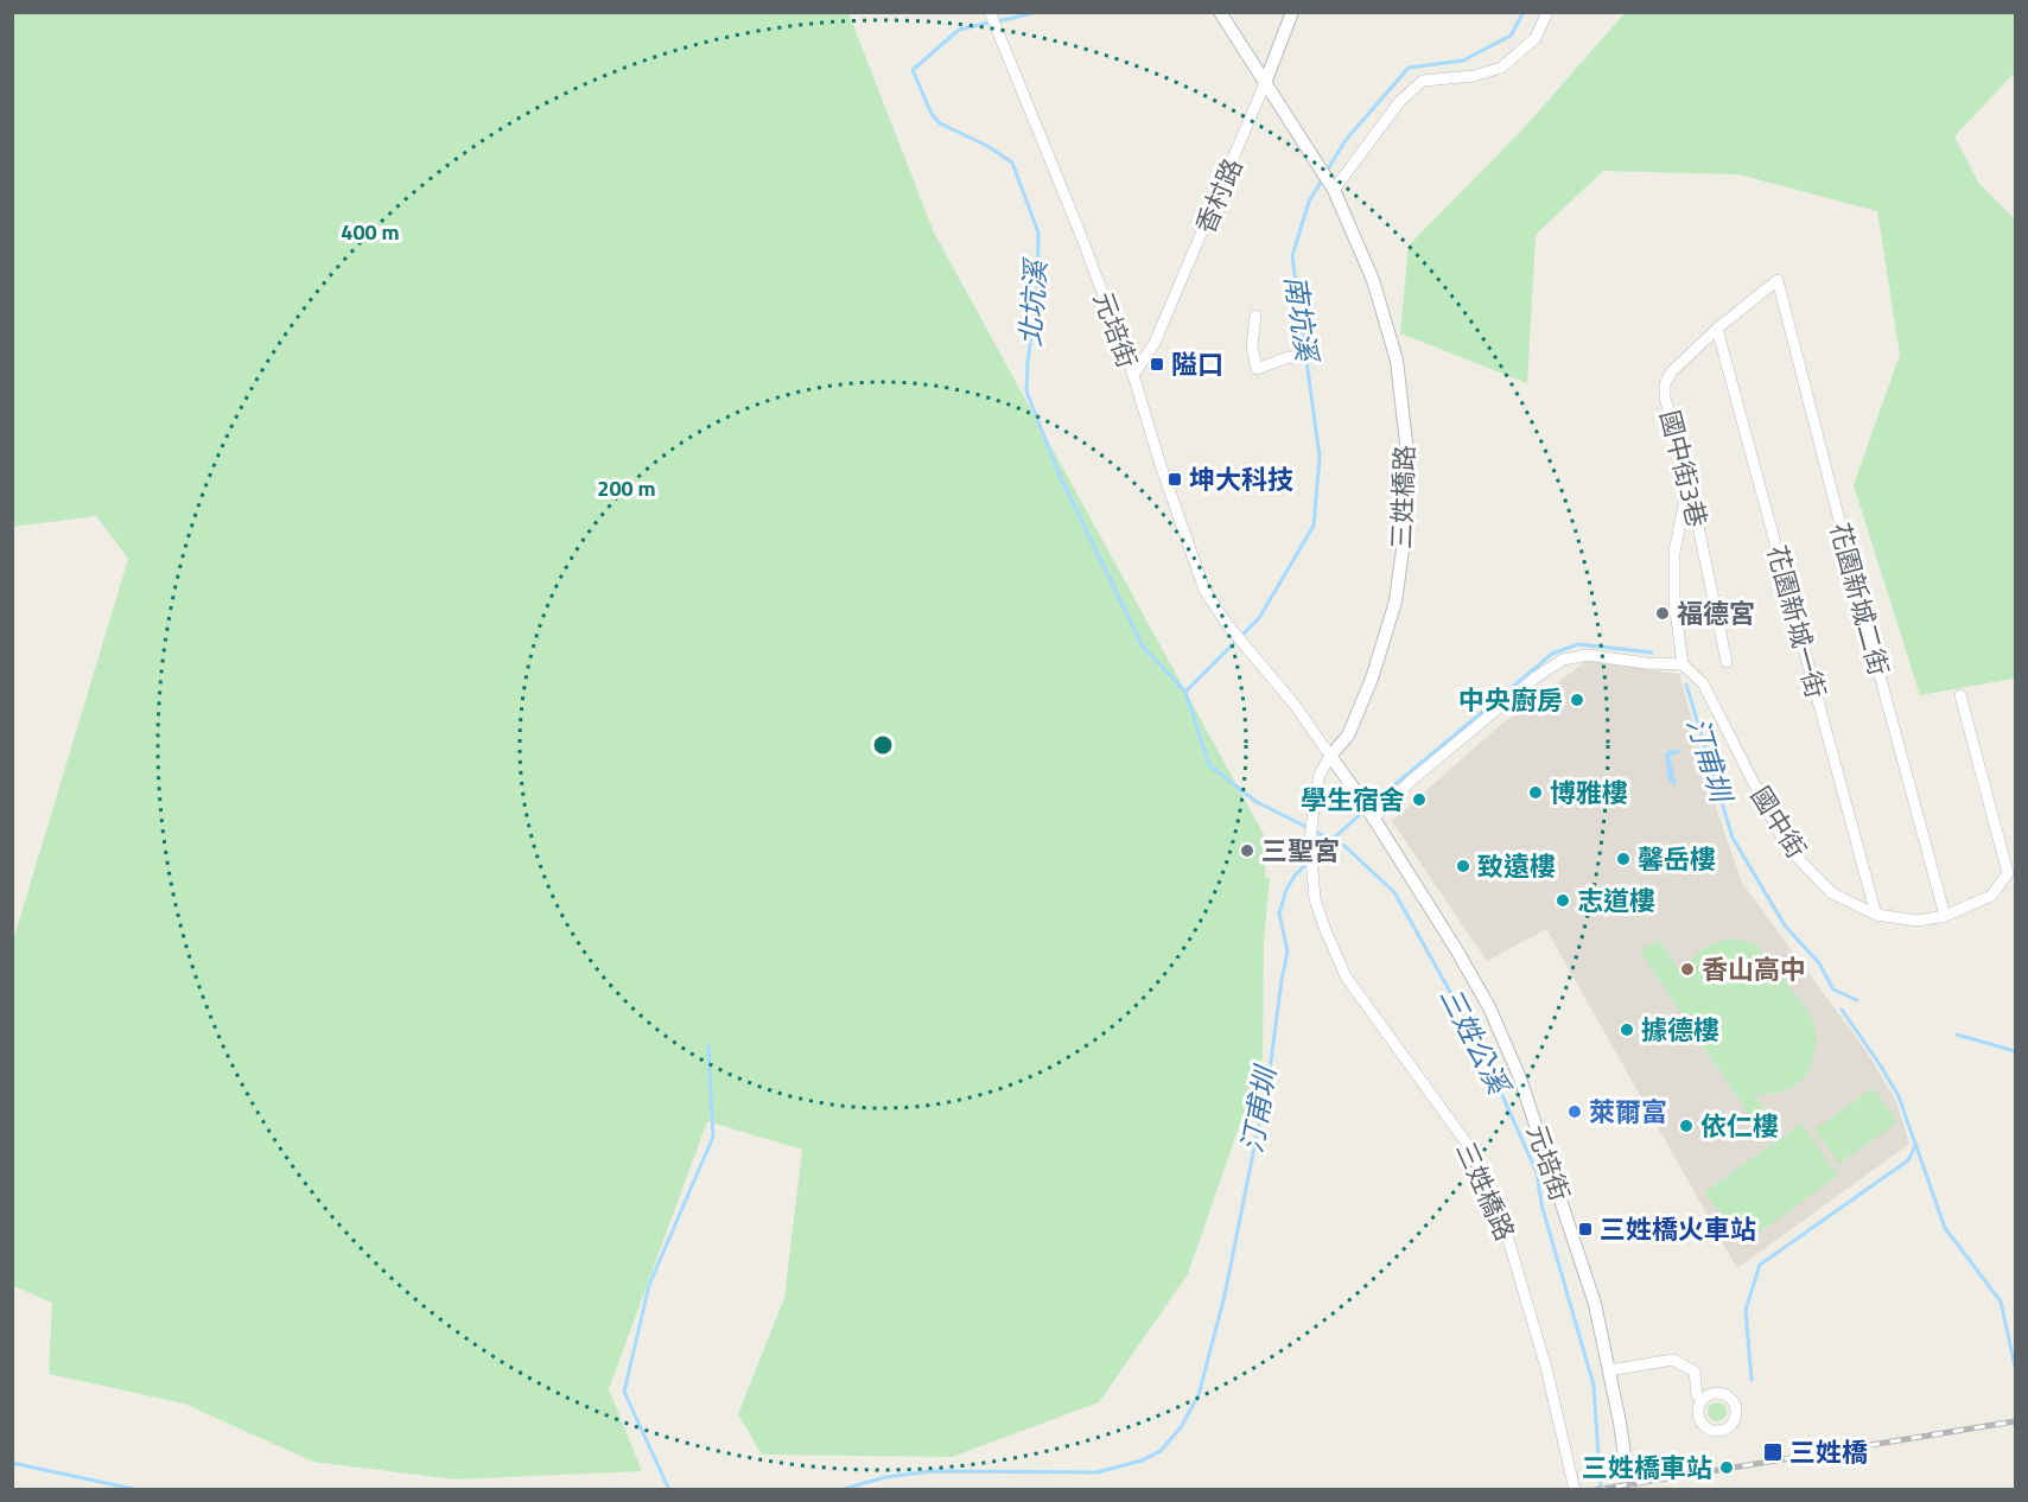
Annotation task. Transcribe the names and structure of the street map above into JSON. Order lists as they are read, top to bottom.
{
  "streets": {
    "street": [
      "香村路",
      "元培街",
      "國中街3巷",
      "三姓橋路",
      "花園新城二街",
      "花園新城一街",
      "國中街"
    ]
  },
  "crossings": [
    ["香村路", "元培街"],
    ["香村路", "三姓橋路"],
    ["元培街", "三姓橋路"],
    ["國中街3巷", "花園新城二街"],
    ["國中街3巷", "花園新城一街"],
    ["花園新城二街", "國中街"],
    ["花園新城一街", "國中街"]
  ],
  "water": [
    "北坑溪",
    "南坑溪",
    "汀甫圳",
    "三姓公溪"
  ],
  "places": {
    "transit": [
      "隘口",
      "坤大科技",
      "三姓橋火車站",
      "三姓橋"
    ],
    "other": [
      "福德宮",
      "中央廚房",
      "博雅樓",
      "學生宿舍",
      "三聖宮",
      "馨岳樓",
      "致遠樓",
      "志道樓",
      "香山高中",
      "據德樓",
      "萊爾富",
      "依仁樓",
      "三姓橋車站"
    ]
  },
  "rings": ["400 m", "200 m"]
}
